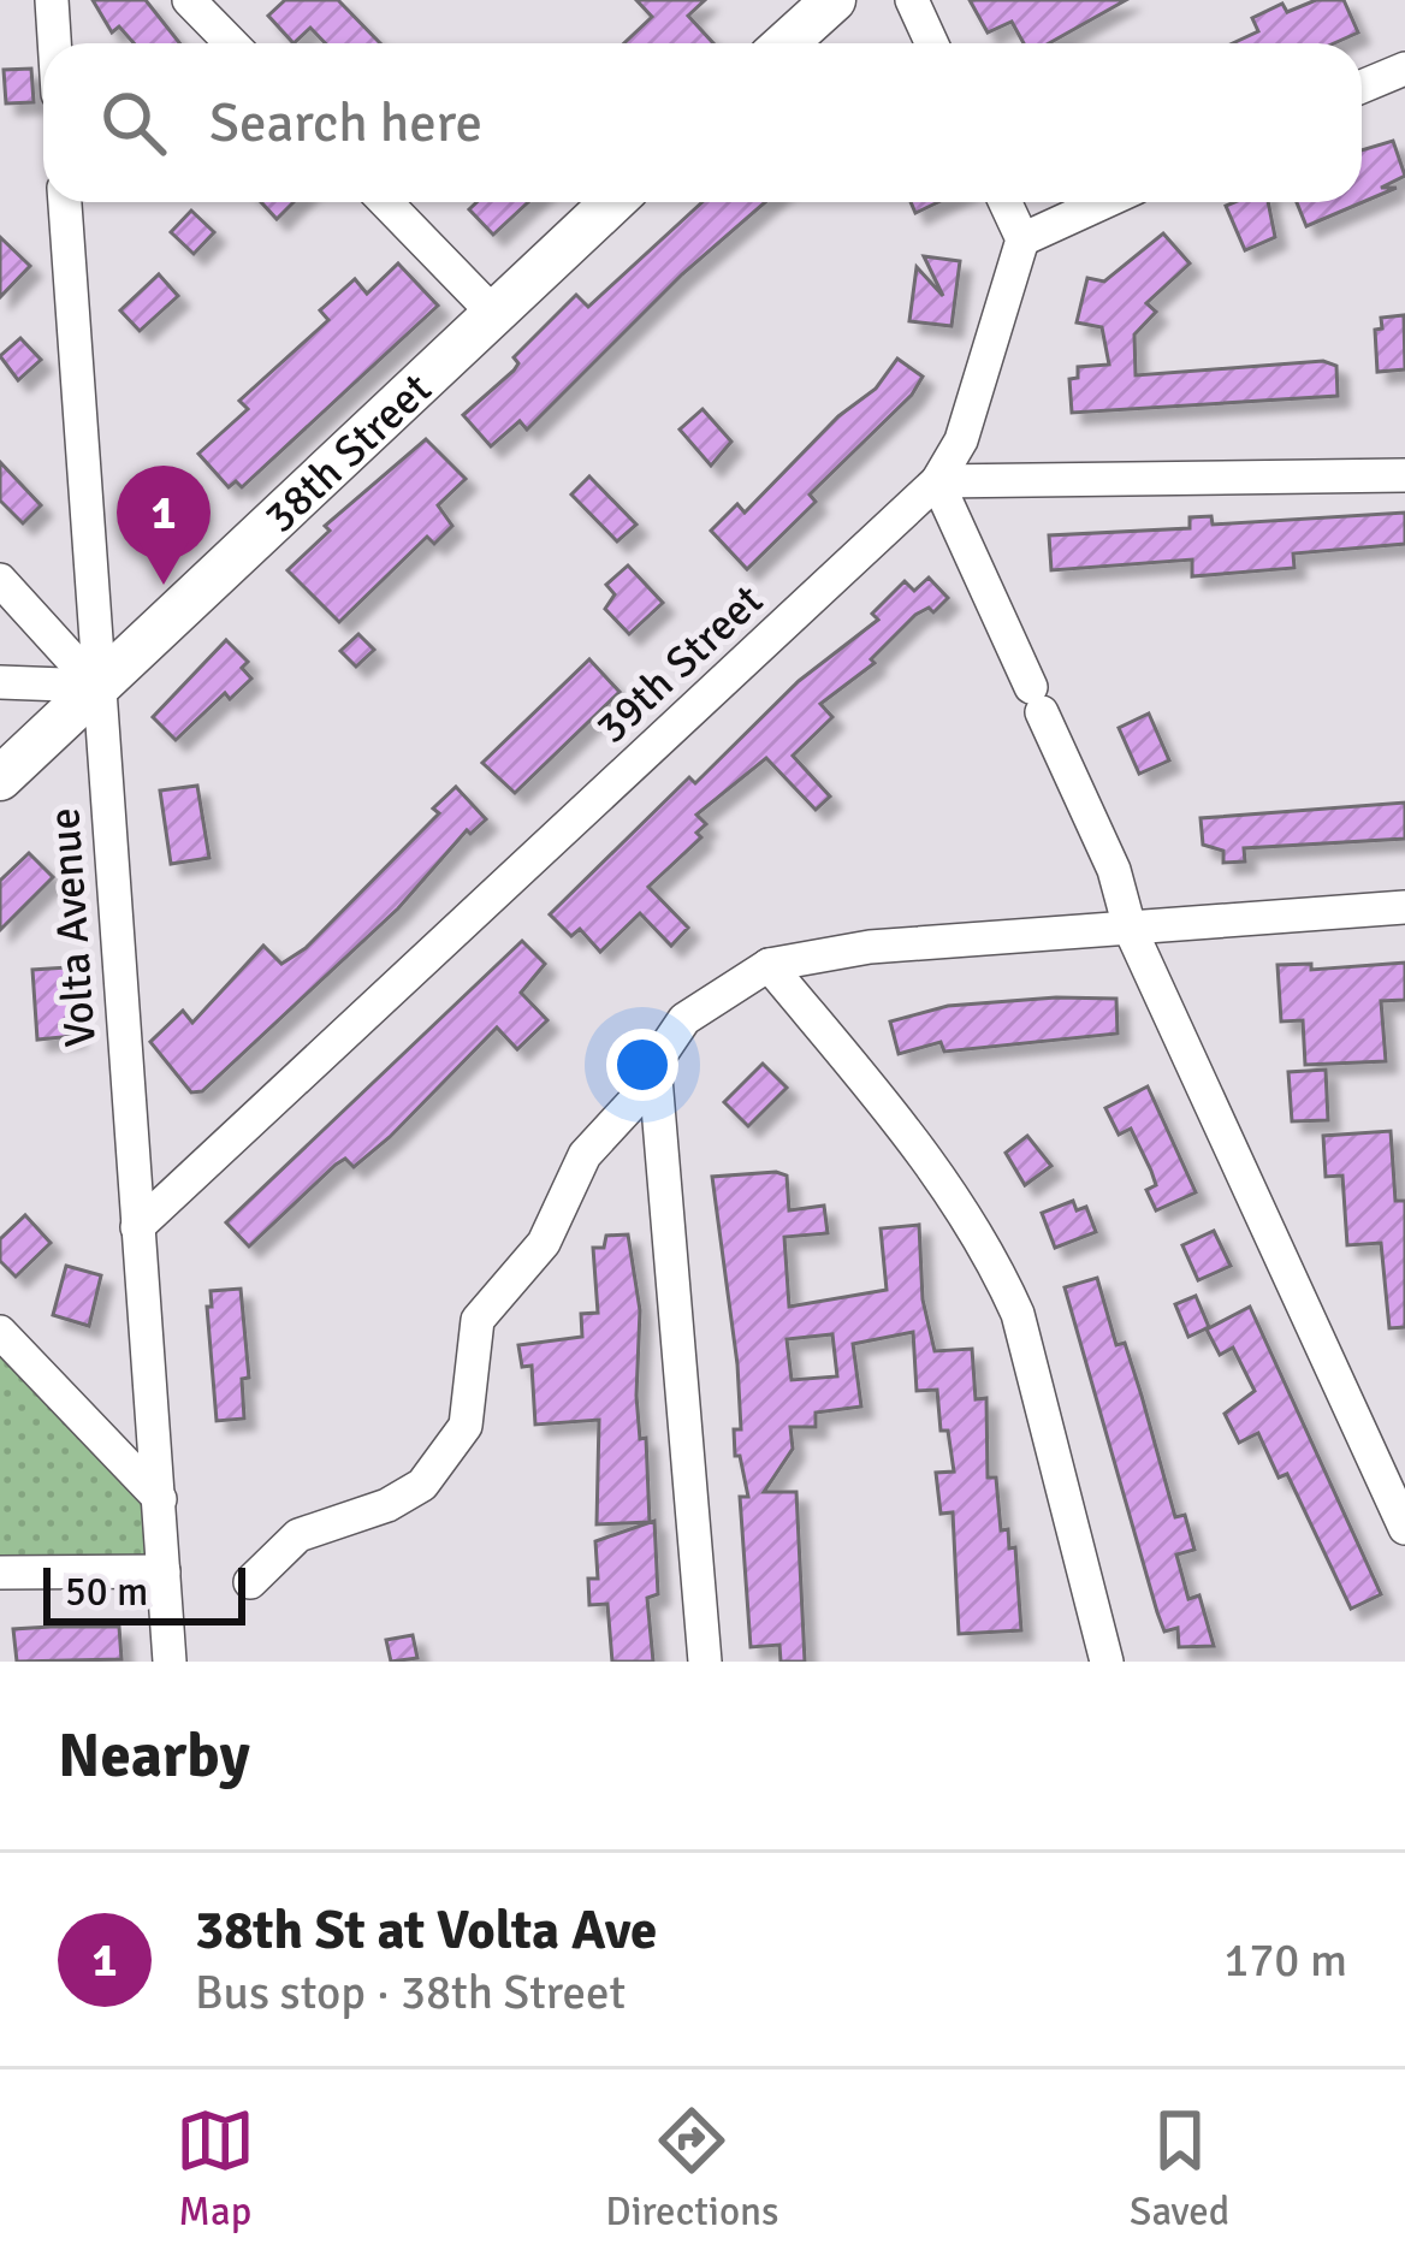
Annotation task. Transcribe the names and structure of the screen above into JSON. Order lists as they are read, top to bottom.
{
  "streets": {
    "main road": ["38th Street"],
    "street": ["39th Street", "Volta Avenue"]
  },
  "crossings": [
    ["38th Street", "Volta Avenue"],
    ["39th Street", "Volta Avenue"]
  ],
  "scale_bar": "50 m",
  "page": {
    "search": "Search here",
    "pins": "1",
    "scale": "50 m",
    "heading": "Nearby",
    "list": [
      {
        "mark": "1",
        "name": "38th St at Volta Ave",
        "note": "Bus stop · 38th Street",
        "value": "170 m"
      }
    ],
    "nav": ["Map", "Directions", "Saved"]
  }
}
